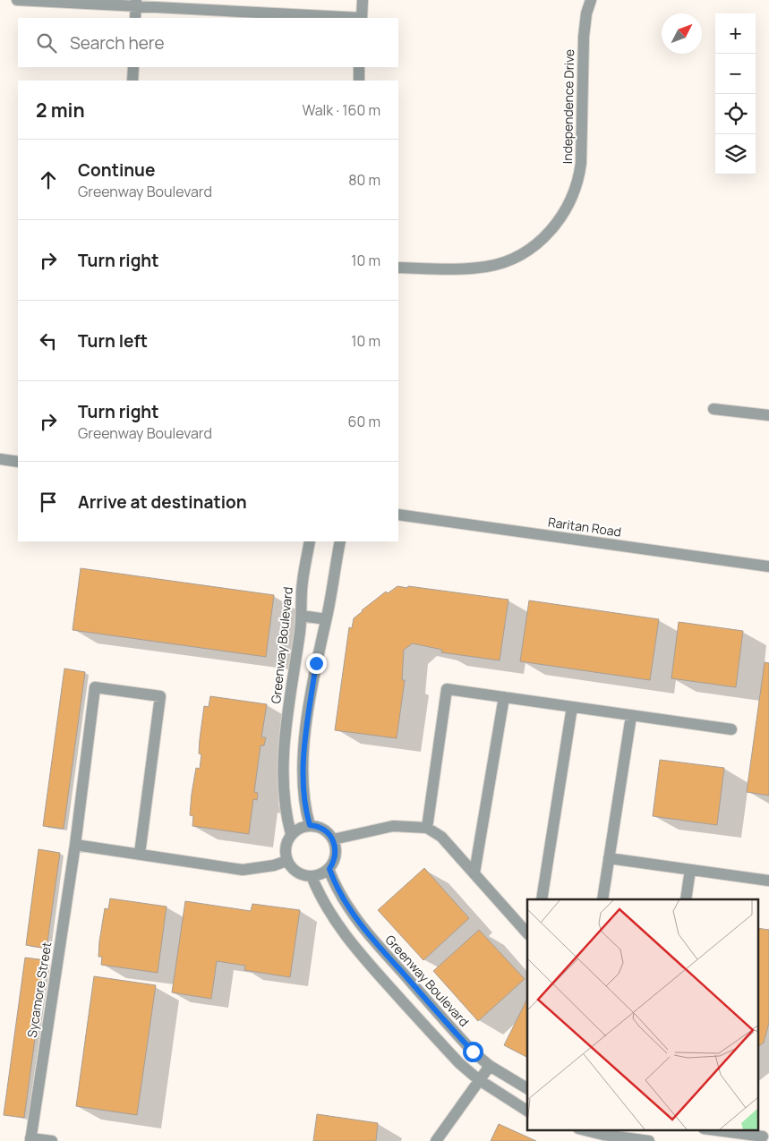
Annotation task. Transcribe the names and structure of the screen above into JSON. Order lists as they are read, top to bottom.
{
  "streets": {
    "street": [
      "Independence Drive",
      "Raritan Road",
      "Greenway Boulevard",
      "Sycamore Street"
    ]
  },
  "north": "top right",
  "page": {
    "map_buttons": ["+", "−"],
    "search": "Search here",
    "heading": ["2 min", "Walk · 160 m"],
    "list": [
      ["Continue", "Greenway Boulevard", "80 m"],
      ["Turn right", "10 m"],
      ["Turn left", "10 m"],
      ["Turn right", "Greenway Boulevard", "60 m"],
      "Arrive at destination"
    ]
  }
}
